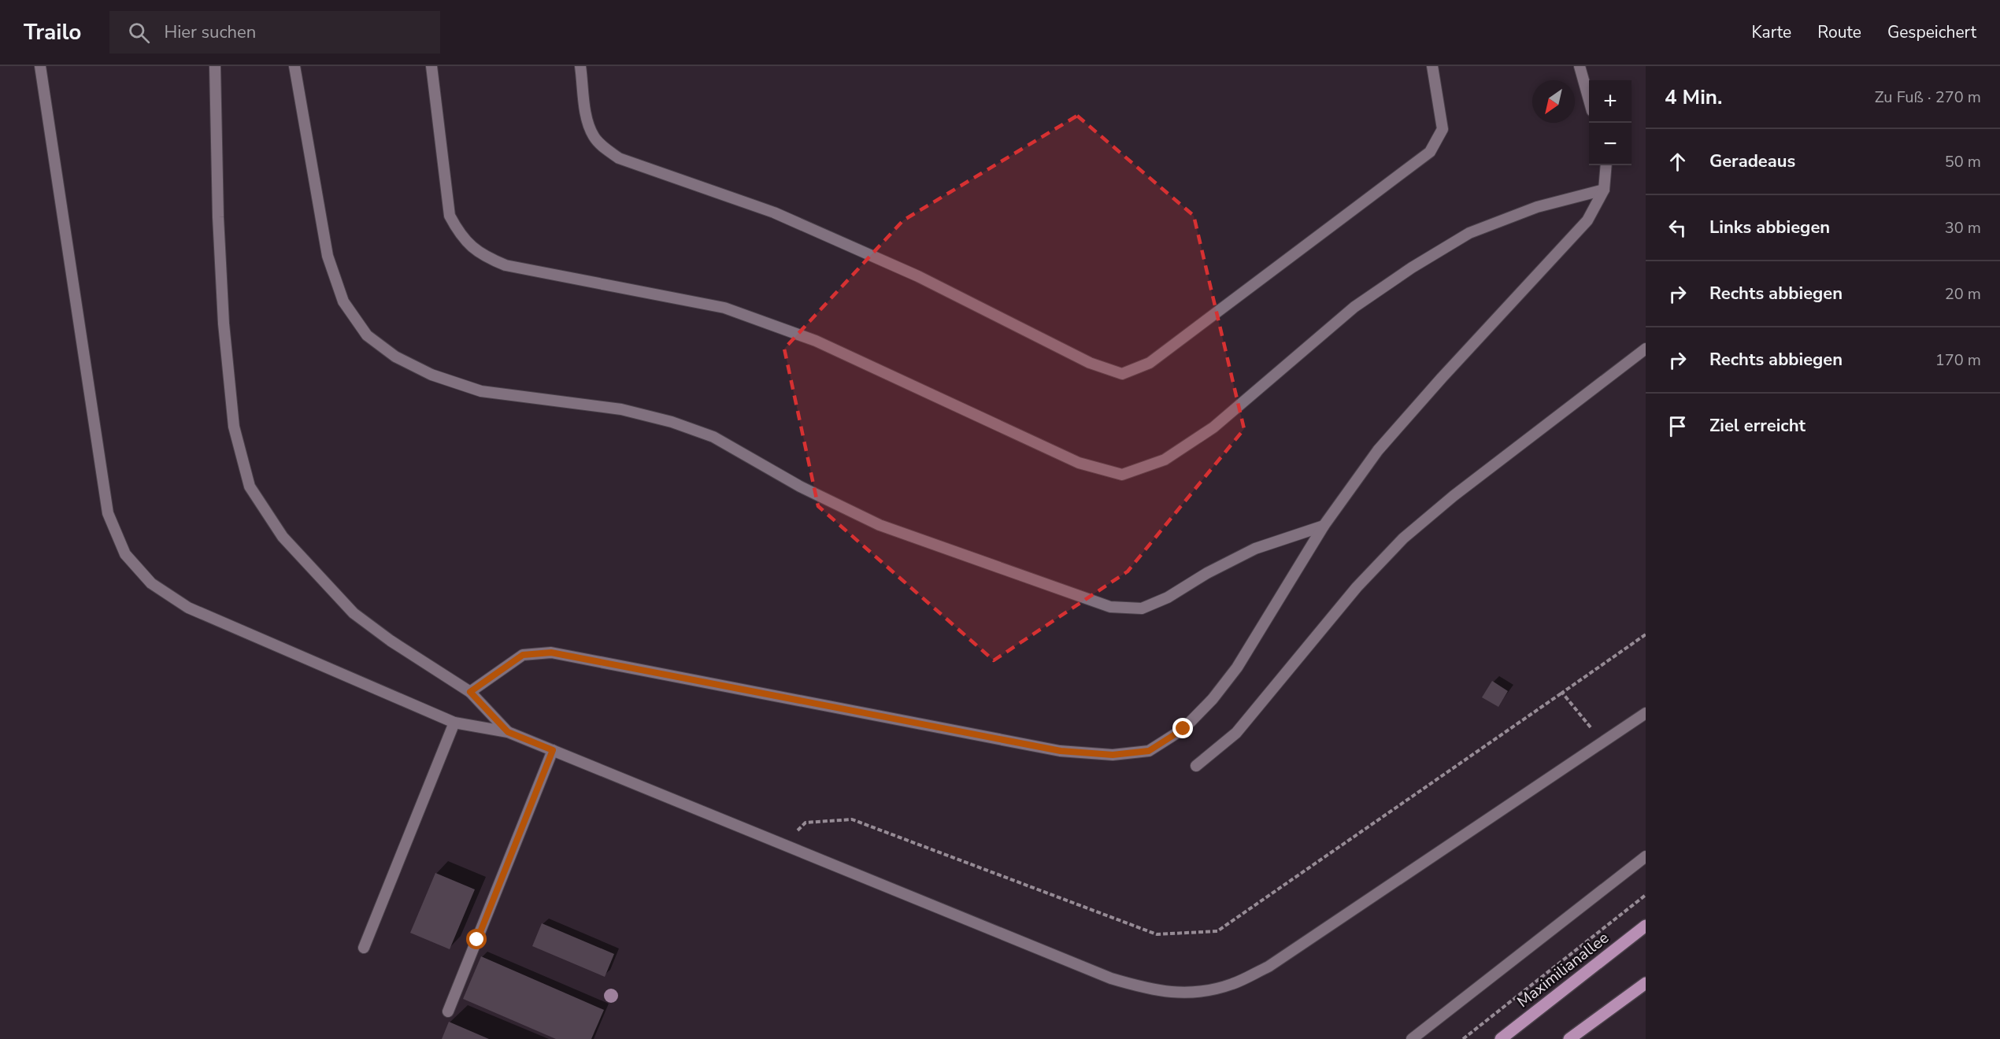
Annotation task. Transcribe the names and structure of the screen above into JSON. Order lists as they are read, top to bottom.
{
  "streets": {
    "main road": ["Maximilianallee"]
  },
  "north": "bottom left",
  "page": {
    "header": "Trailo",
    "search": "Hier suchen",
    "nav": ["Karte", "Route", "Gespeichert"],
    "heading": ["4 Min.", "Zu Fuß · 270 m"],
    "map_buttons": ["+", "−"],
    "list": [
      ["Geradeaus", "50 m"],
      ["Links abbiegen", "30 m"],
      ["Rechts abbiegen", "20 m"],
      ["Rechts abbiegen", "170 m"],
      "Ziel erreicht"
    ]
  }
}
